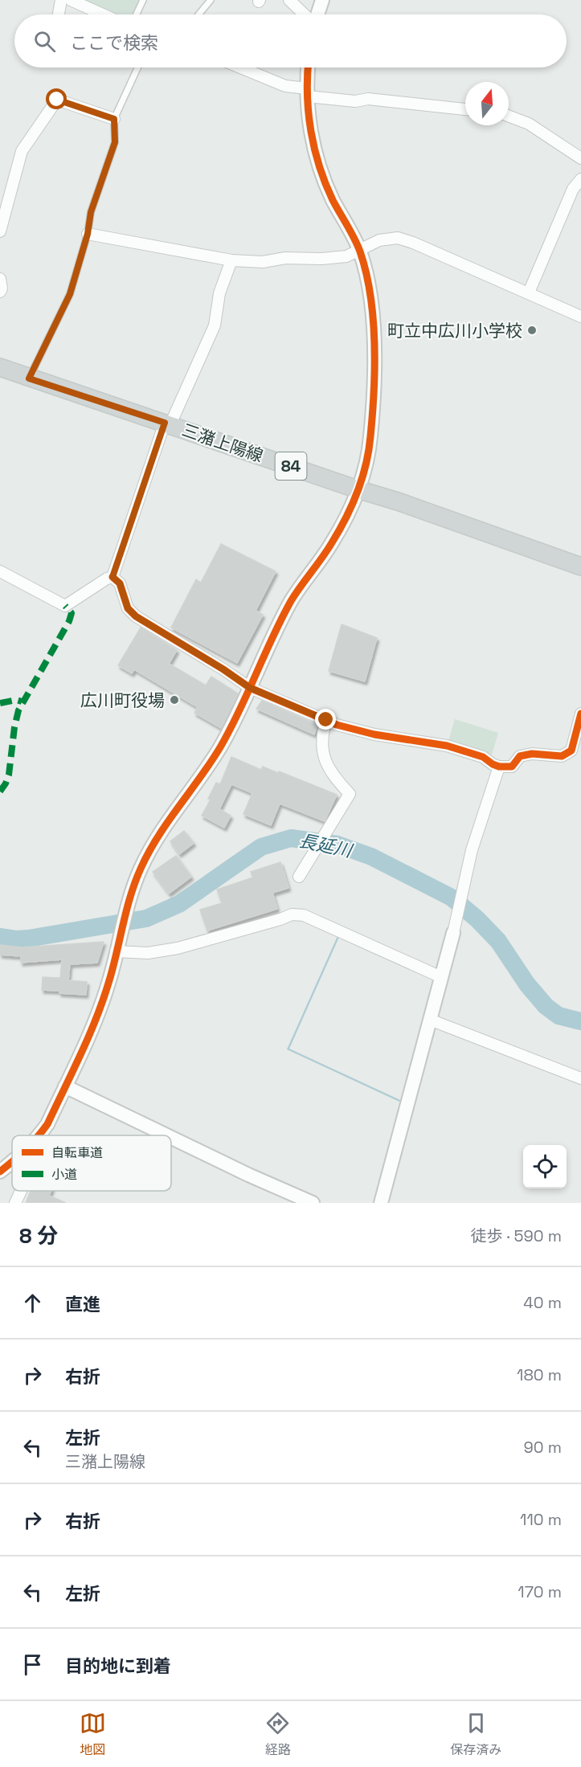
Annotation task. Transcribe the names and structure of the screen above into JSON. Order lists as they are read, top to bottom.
{
  "streets": {
    "main road": ["三潴上陽線", "84"]
  },
  "water": ["長延川"],
  "places": ["町立中広川小学校", "広川町役場"],
  "legend": ["自転車道", "小道"],
  "north": "top",
  "page": {
    "search": "ここで検索",
    "heading": ["8 分", "徒歩 · 590 m"],
    "list": [
      ["直進", "40 m"],
      ["右折", "180 m"],
      ["左折", "三潴上陽線", "90 m"],
      ["右折", "110 m"],
      ["左折", "170 m"],
      "目的地に到着"
    ],
    "nav": ["地図", "経路", "保存済み"]
  }
}
